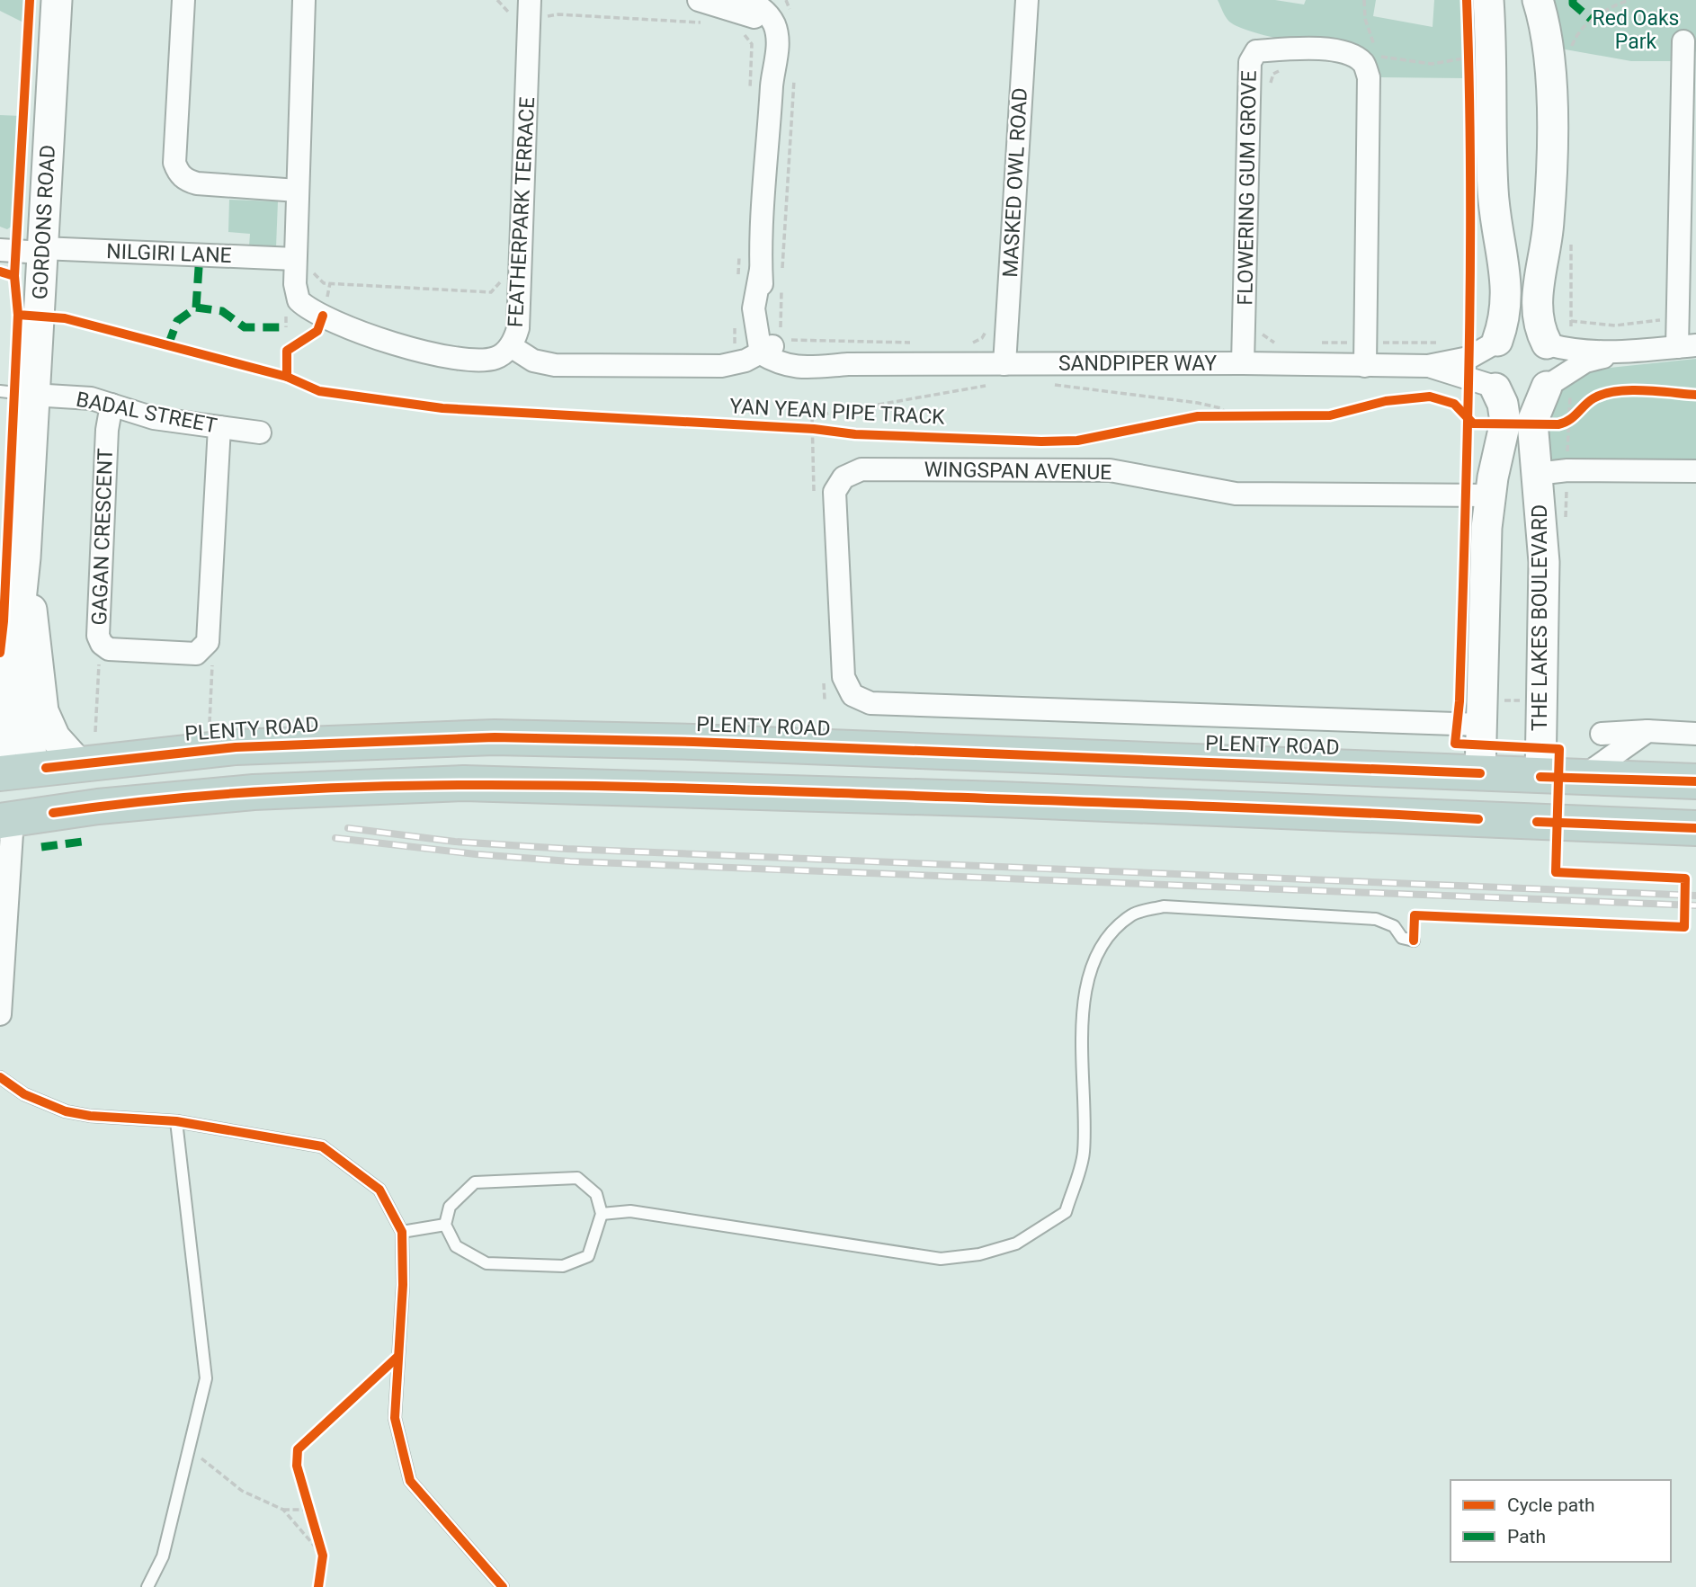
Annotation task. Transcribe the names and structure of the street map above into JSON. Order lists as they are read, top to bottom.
{
  "streets": {
    "highway": ["PLENTY ROAD"],
    "street": [
      "MASKED OWL ROAD",
      "FLOWERING GUM GROVE",
      "FEATHERPARK TERRACE",
      "GORDONS ROAD",
      "NILGIRI LANE",
      "SANDPIPER WAY",
      "BADAL STREET",
      "WINGSPAN AVENUE",
      "GAGAN CRESCENT",
      "THE LAKES BOULEVARD"
    ],
    "cycle path": ["YAN YEAN PIPE TRACK"]
  },
  "crossings": [
    ["MASKED OWL ROAD", "SANDPIPER WAY"],
    ["FLOWERING GUM GROVE", "SANDPIPER WAY"],
    ["FEATHERPARK TERRACE", "NILGIRI LANE"],
    ["GORDONS ROAD", "NILGIRI LANE"],
    ["GORDONS ROAD", "BADAL STREET"],
    ["GORDONS ROAD", "PLENTY ROAD"],
    ["SANDPIPER WAY", "THE LAKES BOULEVARD"],
    ["BADAL STREET", "GAGAN CRESCENT"],
    ["WINGSPAN AVENUE", "PLENTY ROAD"],
    ["THE LAKES BOULEVARD", "PLENTY ROAD"]
  ],
  "parks": ["Red Oaks Park"],
  "legend": ["Cycle path", "Path"]
}
